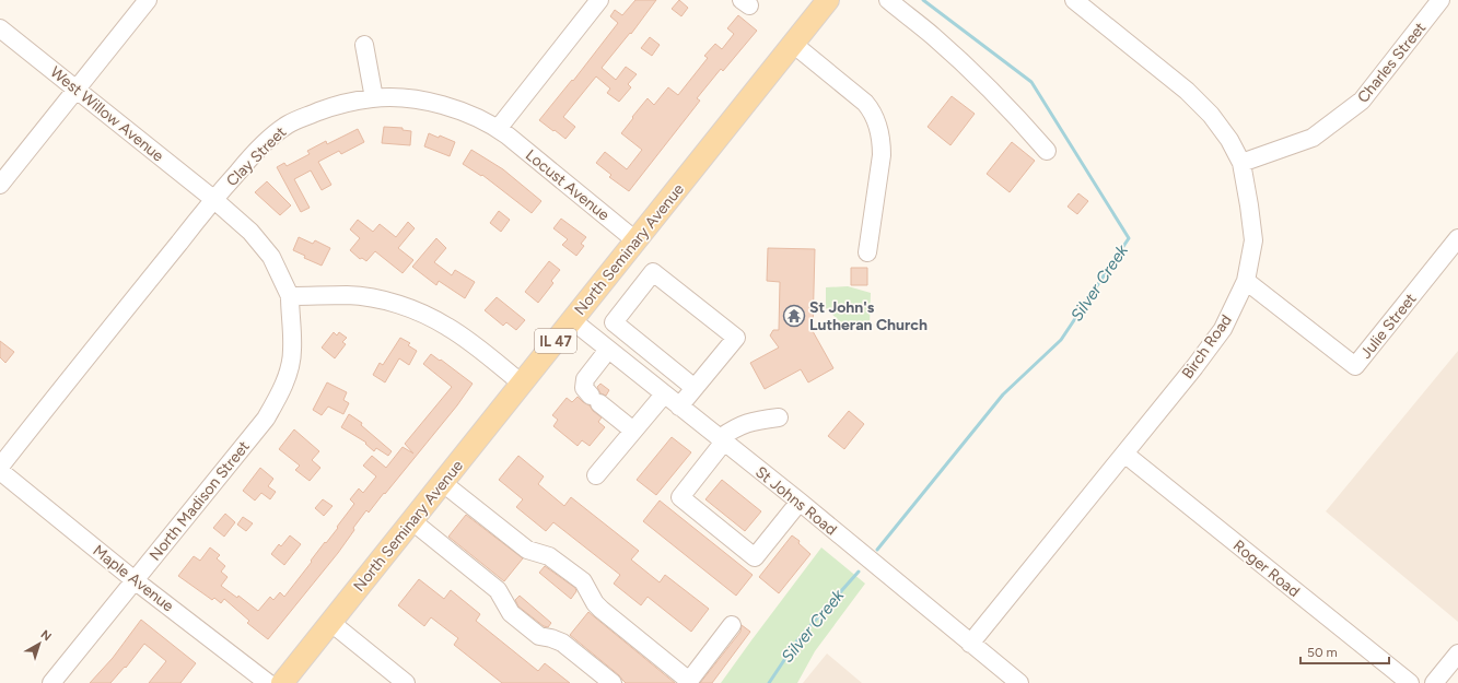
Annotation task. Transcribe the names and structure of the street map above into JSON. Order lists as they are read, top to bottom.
{
  "streets": {
    "main road": ["North Seminary Avenue", "IL 47"],
    "street": [
      "Charles Street",
      "West Willow Avenue",
      "Clay Street",
      "Locust Avenue",
      "Julie Street",
      "Birch Road",
      "North Madison Street",
      "St Johns Road",
      "Roger Road",
      "Maple Avenue"
    ]
  },
  "crossings": [
    ["Charles Street", "Birch Road"],
    ["West Willow Avenue", "Clay Street"],
    ["West Willow Avenue", "North Madison Street"],
    ["Clay Street", "Locust Avenue"],
    ["Locust Avenue", "North Seminary Avenue"],
    ["North Seminary Avenue", "St Johns Road"],
    ["Julie Street", "Birch Road"],
    ["Birch Road", "St Johns Road"],
    ["Birch Road", "Roger Road"],
    ["North Madison Street", "Maple Avenue"]
  ],
  "water": ["Silver Creek"],
  "places": {
    "temple": ["St John's Lutheran Church"]
  },
  "scale_bar": "50 m",
  "north": "top right"
}
